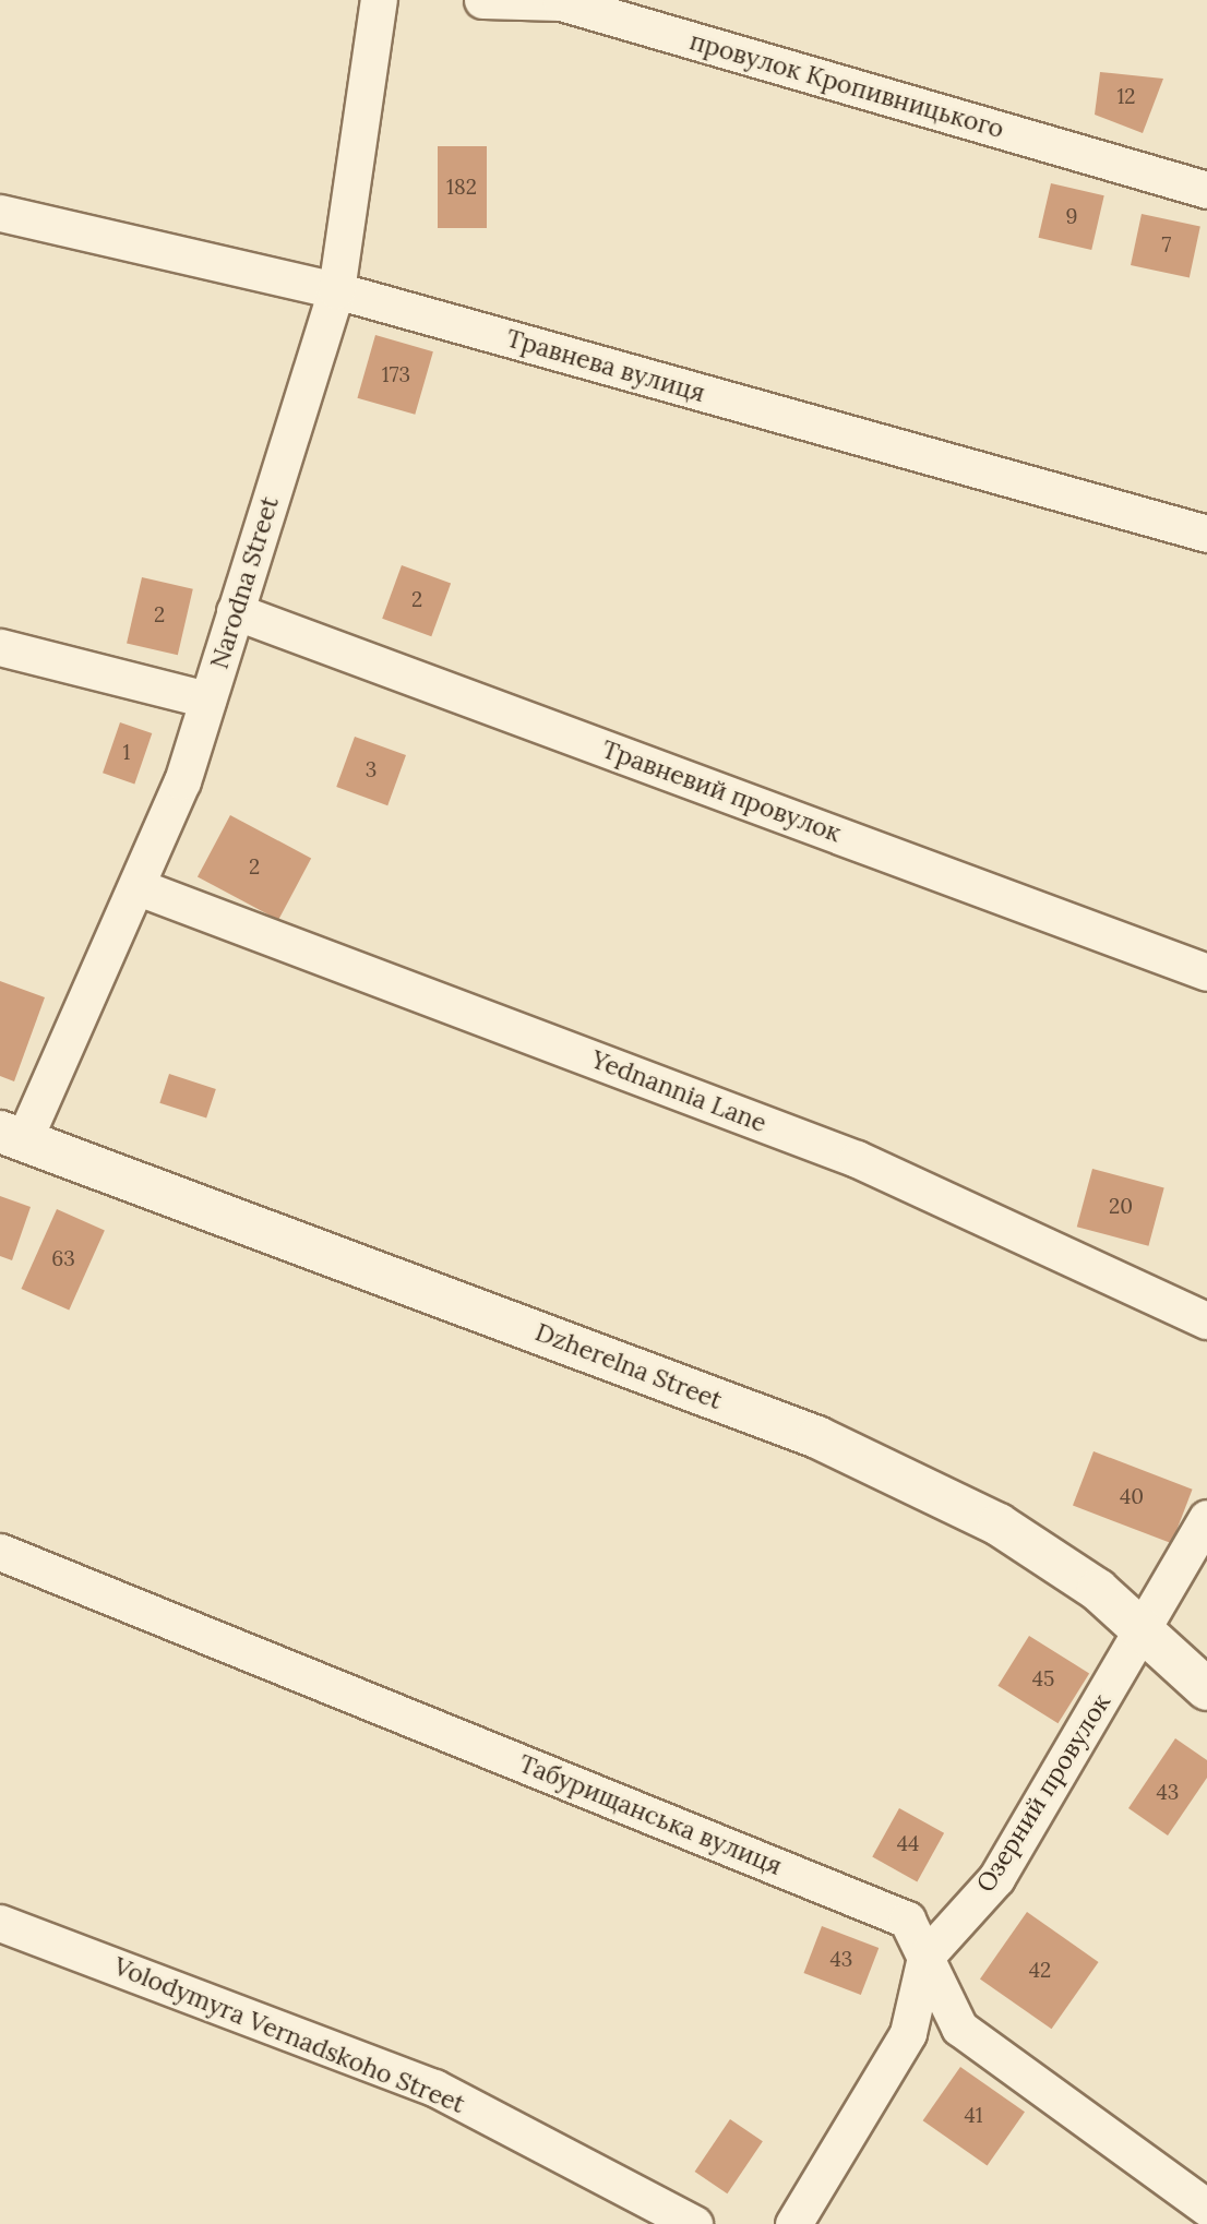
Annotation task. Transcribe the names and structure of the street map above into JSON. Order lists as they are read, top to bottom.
{
  "streets": {
    "street": [
      "провулок Кропивницького",
      "Травнева вулиця",
      "Narodna Street",
      "Травневий провулок",
      "Yednannia Lane",
      "Dzherelna Street",
      "Озерний провулок",
      "Табурищанська вулиця",
      "Volodymyra Vernadskoho Street"
    ]
  },
  "crossings": [
    ["Травнева вулиця", "Narodna Street"],
    ["Narodna Street", "Травневий провулок"],
    ["Narodna Street", "Yednannia Lane"],
    ["Narodna Street", "Dzherelna Street"],
    ["Dzherelna Street", "Озерний провулок"],
    ["Озерний провулок", "Табурищанська вулиця"]
  ],
  "house_numbers": [
    "12",
    "182",
    "9",
    "7",
    "173",
    "2",
    "2",
    "1",
    "3",
    "2",
    "20",
    "63",
    "40",
    "45",
    "43",
    "44",
    "43",
    "42",
    "41"
  ]
}
